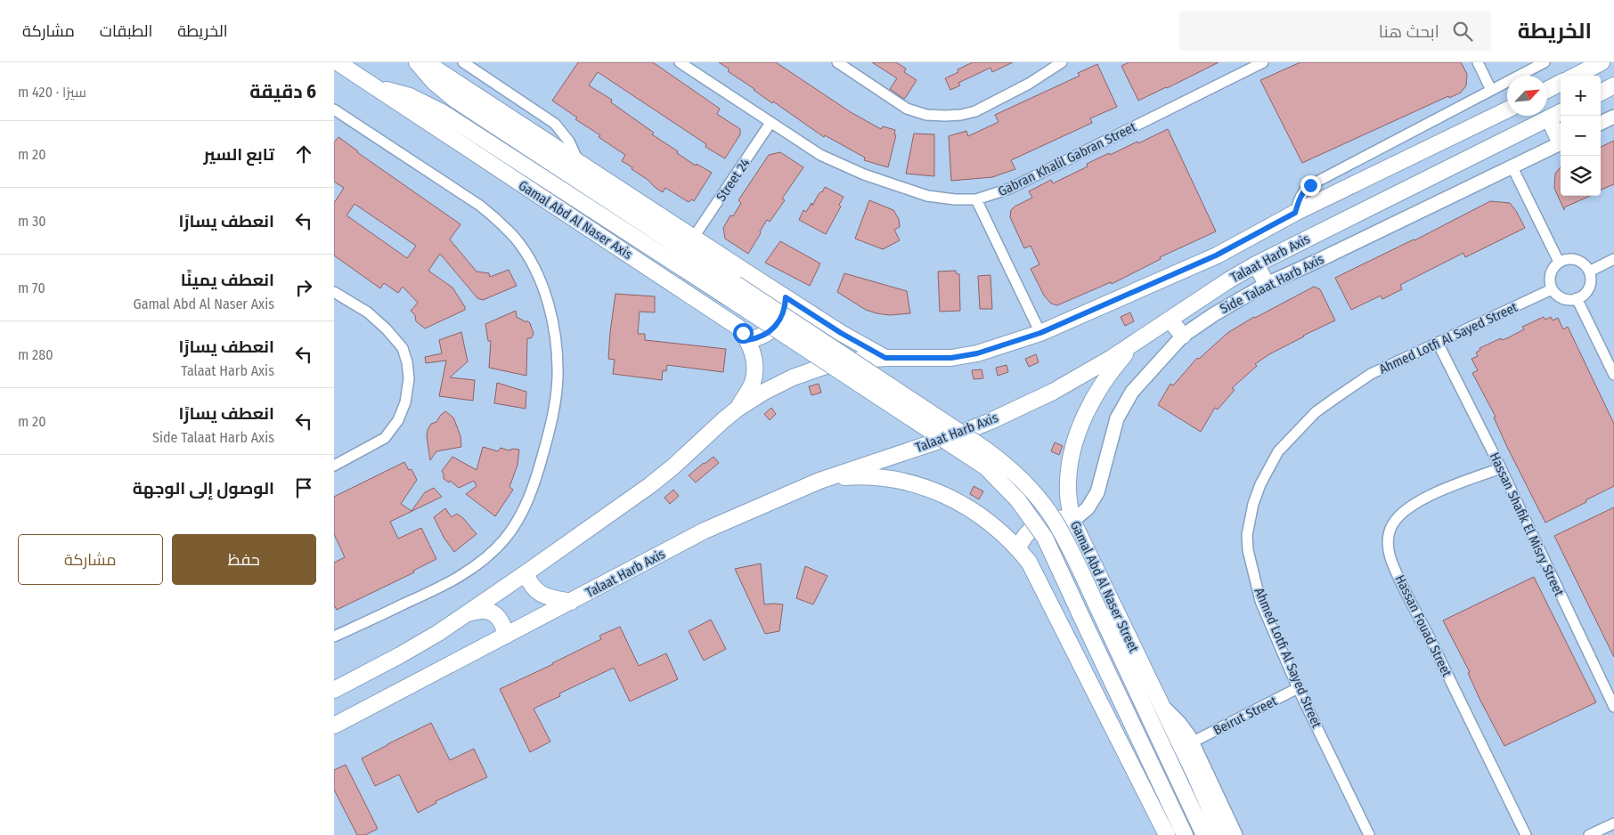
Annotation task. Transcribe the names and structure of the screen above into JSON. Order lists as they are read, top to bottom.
{
  "streets": {
    "main road": ["Gamal Abd Al Naser Axis", "Talaat Harb Axis", "Gamal Abd Al Naser Street"],
    "street": [
      "Gabran Khalil Gabran Street",
      "Street 24",
      "Side Talaat Harb Axis",
      "Ahmed Lotfi Al Sayed Street",
      "Hassan Shafik El Misry Street",
      "Hassan Fouad Street",
      "Beirut Street"
    ]
  },
  "crossings": [
    ["Gabran Khalil Gabran Street", "Street 24"],
    ["Gamal Abd Al Naser Axis", "Talaat Harb Axis"],
    ["Talaat Harb Axis", "Gamal Abd Al Naser Street"],
    ["Side Talaat Harb Axis", "Gamal Abd Al Naser Street"],
    ["Ahmed Lotfi Al Sayed Street", "Hassan Shafik El Misry Street"],
    ["Ahmed Lotfi Al Sayed Street", "Beirut Street"],
    ["Hassan Shafik El Misry Street", "Hassan Fouad Street"]
  ],
  "north": "top right",
  "page": {
    "header": "الخريطة",
    "search": "ابحث هنا",
    "nav": ["الخريطة", "الطبقات", "مشاركة"],
    "heading": ["6 دقيقة", "سيرًا · 420 m"],
    "map_buttons": ["+", "−"],
    "list": [
      ["تابع السير", "20 m"],
      ["انعطف يسارًا", "30 m"],
      ["انعطف يمينًا", "Gamal Abd Al Naser Axis", "70 m"],
      ["انعطف يسارًا", "Talaat Harb Axis", "280 m"],
      ["انعطف يسارًا", "Side Talaat Harb Axis", "20 m"],
      "الوصول إلى الوجهة"
    ],
    "buttons": ["حفظ", "مشاركة"]
  }
}
